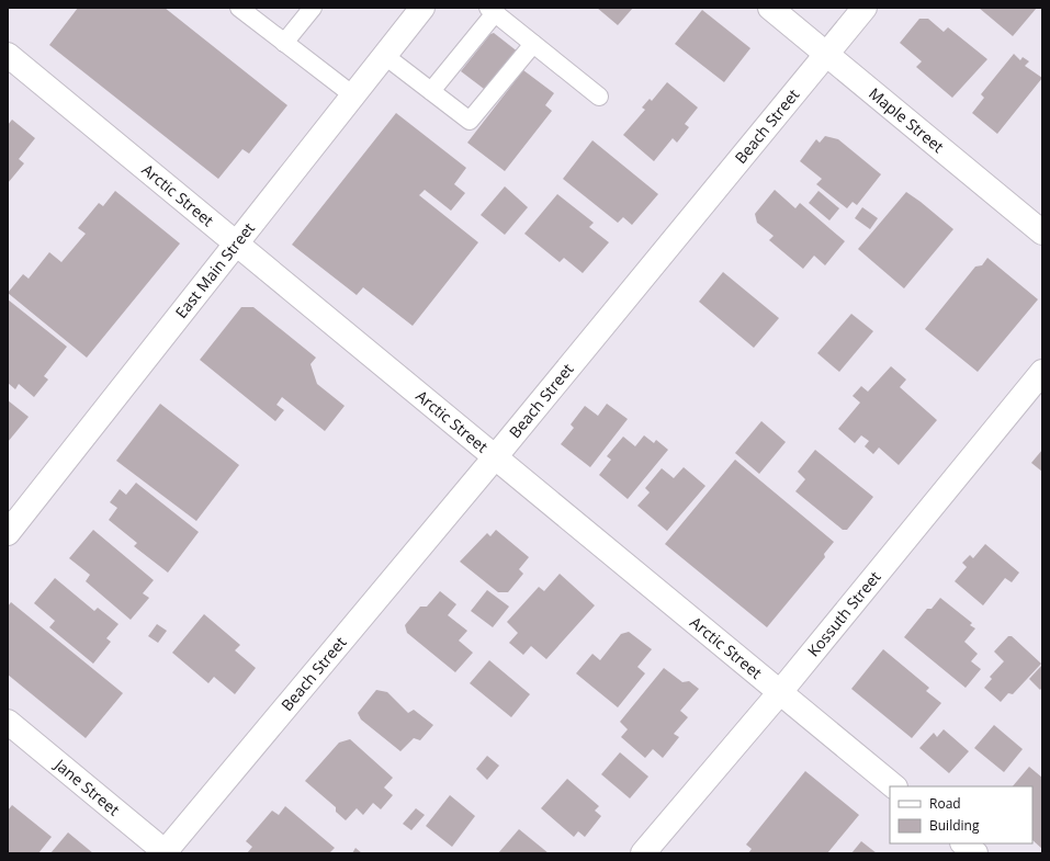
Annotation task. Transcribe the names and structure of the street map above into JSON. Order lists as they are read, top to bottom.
{
  "streets": {
    "street": [
      "Maple Street",
      "Beach Street",
      "Arctic Street",
      "East Main Street",
      "Kossuth Street",
      "Jane Street"
    ]
  },
  "crossings": [
    ["Maple Street", "Beach Street"],
    ["Beach Street", "Arctic Street"],
    ["Beach Street", "Jane Street"],
    ["Arctic Street", "East Main Street"],
    ["Arctic Street", "Kossuth Street"]
  ],
  "legend": ["Road", "Building"]
}
